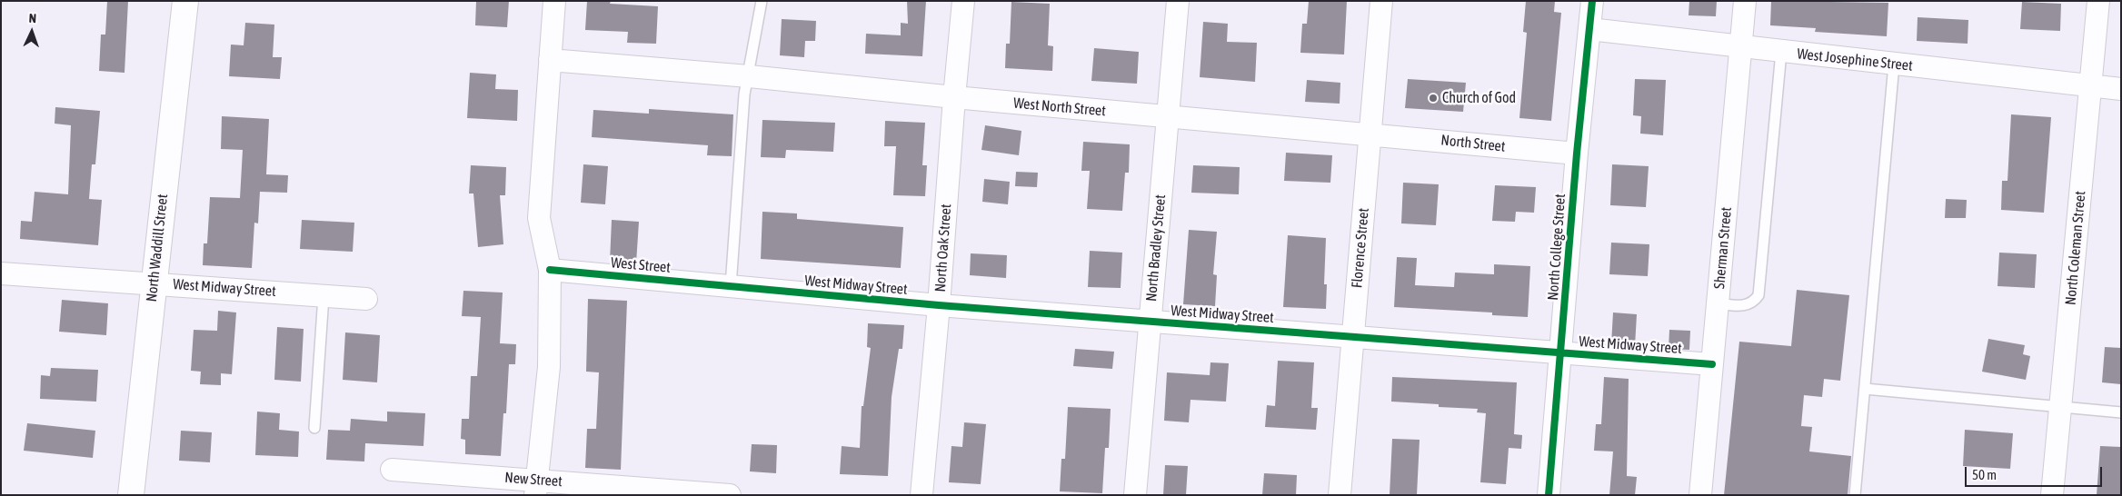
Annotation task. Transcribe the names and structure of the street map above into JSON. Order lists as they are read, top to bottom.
{
  "streets": {
    "street": [
      "West Josephine Street",
      "West North Street",
      "North Street",
      "North College Street",
      "North Waddill Street",
      "North Oak Street",
      "North Bradley Street",
      "Florence Street",
      "Sherman Street",
      "North Coleman Street",
      "West Street",
      "West Midway Street",
      "New Street"
    ]
  },
  "crossings": [
    ["West Josephine Street", "North College Street"],
    ["West Josephine Street", "Sherman Street"],
    ["West Josephine Street", "North Coleman Street"],
    ["West North Street", "North Street"],
    ["West North Street", "North Oak Street"],
    ["West North Street", "North Bradley Street"],
    ["West North Street", "Florence Street"],
    ["North Street", "North College Street"],
    ["North Street", "Florence Street"],
    ["North College Street", "West Midway Street"],
    ["North Waddill Street", "West Midway Street"],
    ["North Oak Street", "West Midway Street"],
    ["North Bradley Street", "West Midway Street"],
    ["Florence Street", "West Midway Street"],
    ["Sherman Street", "West Midway Street"],
    ["West Street", "West Midway Street"]
  ],
  "places": ["Church of God"],
  "scale_bar": "50 m",
  "north": "top"
}
